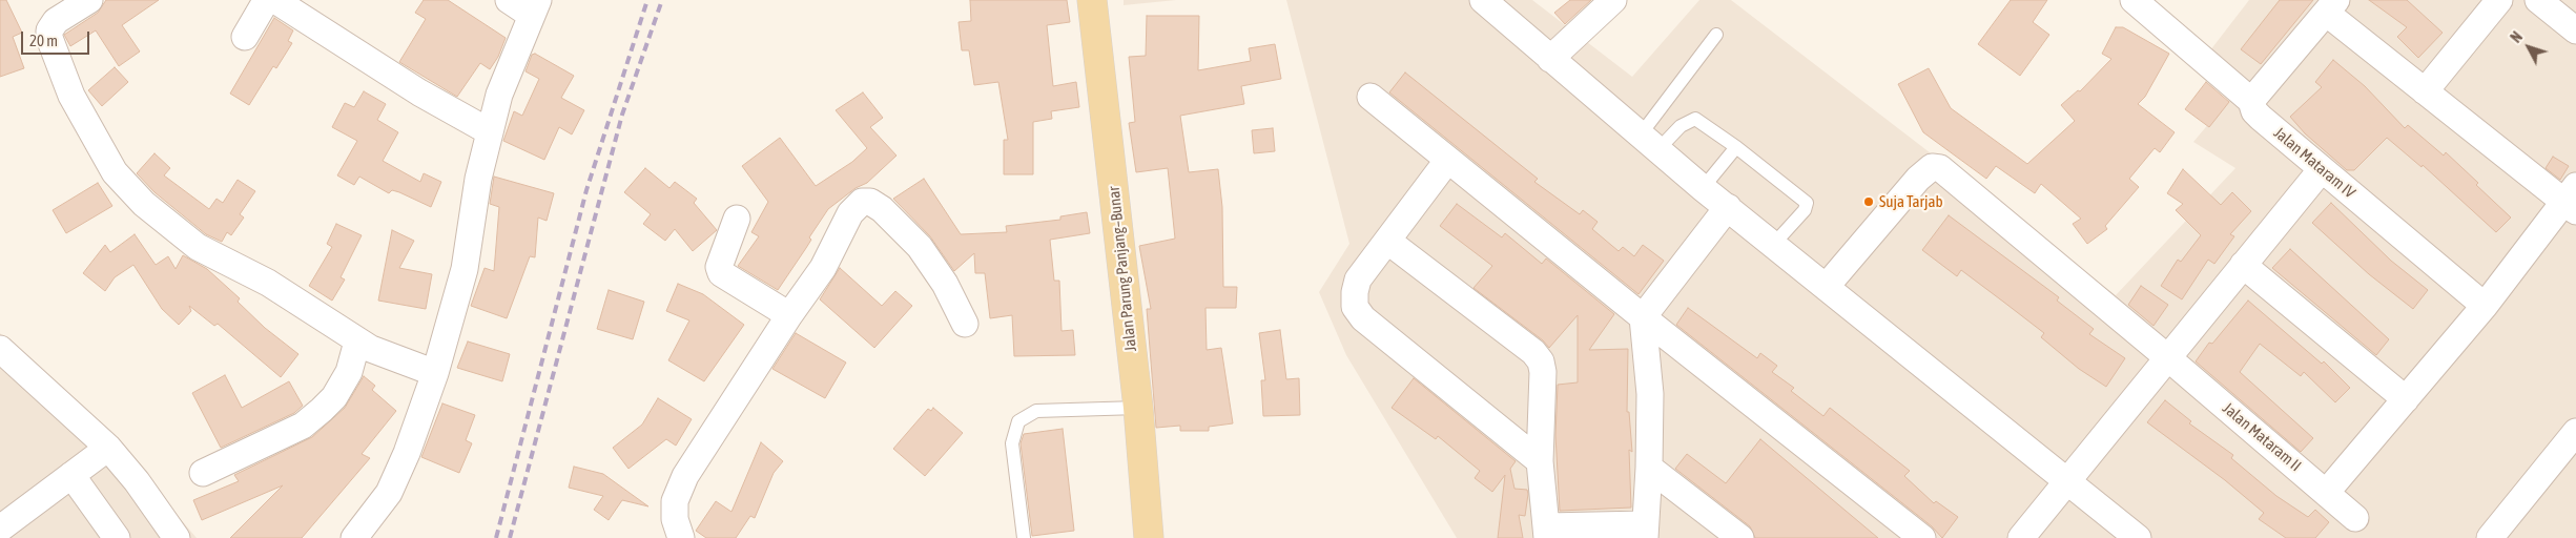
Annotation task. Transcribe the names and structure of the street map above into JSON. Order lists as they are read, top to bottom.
{
  "streets": {
    "main road": ["Jalan Parung Panjang–Bunar"],
    "street": ["Jalan Mataram IV", "Jalan Mataram II"]
  },
  "places": ["Suja Tarjab"],
  "scale_bar": "20 m",
  "north": "top left"
}
